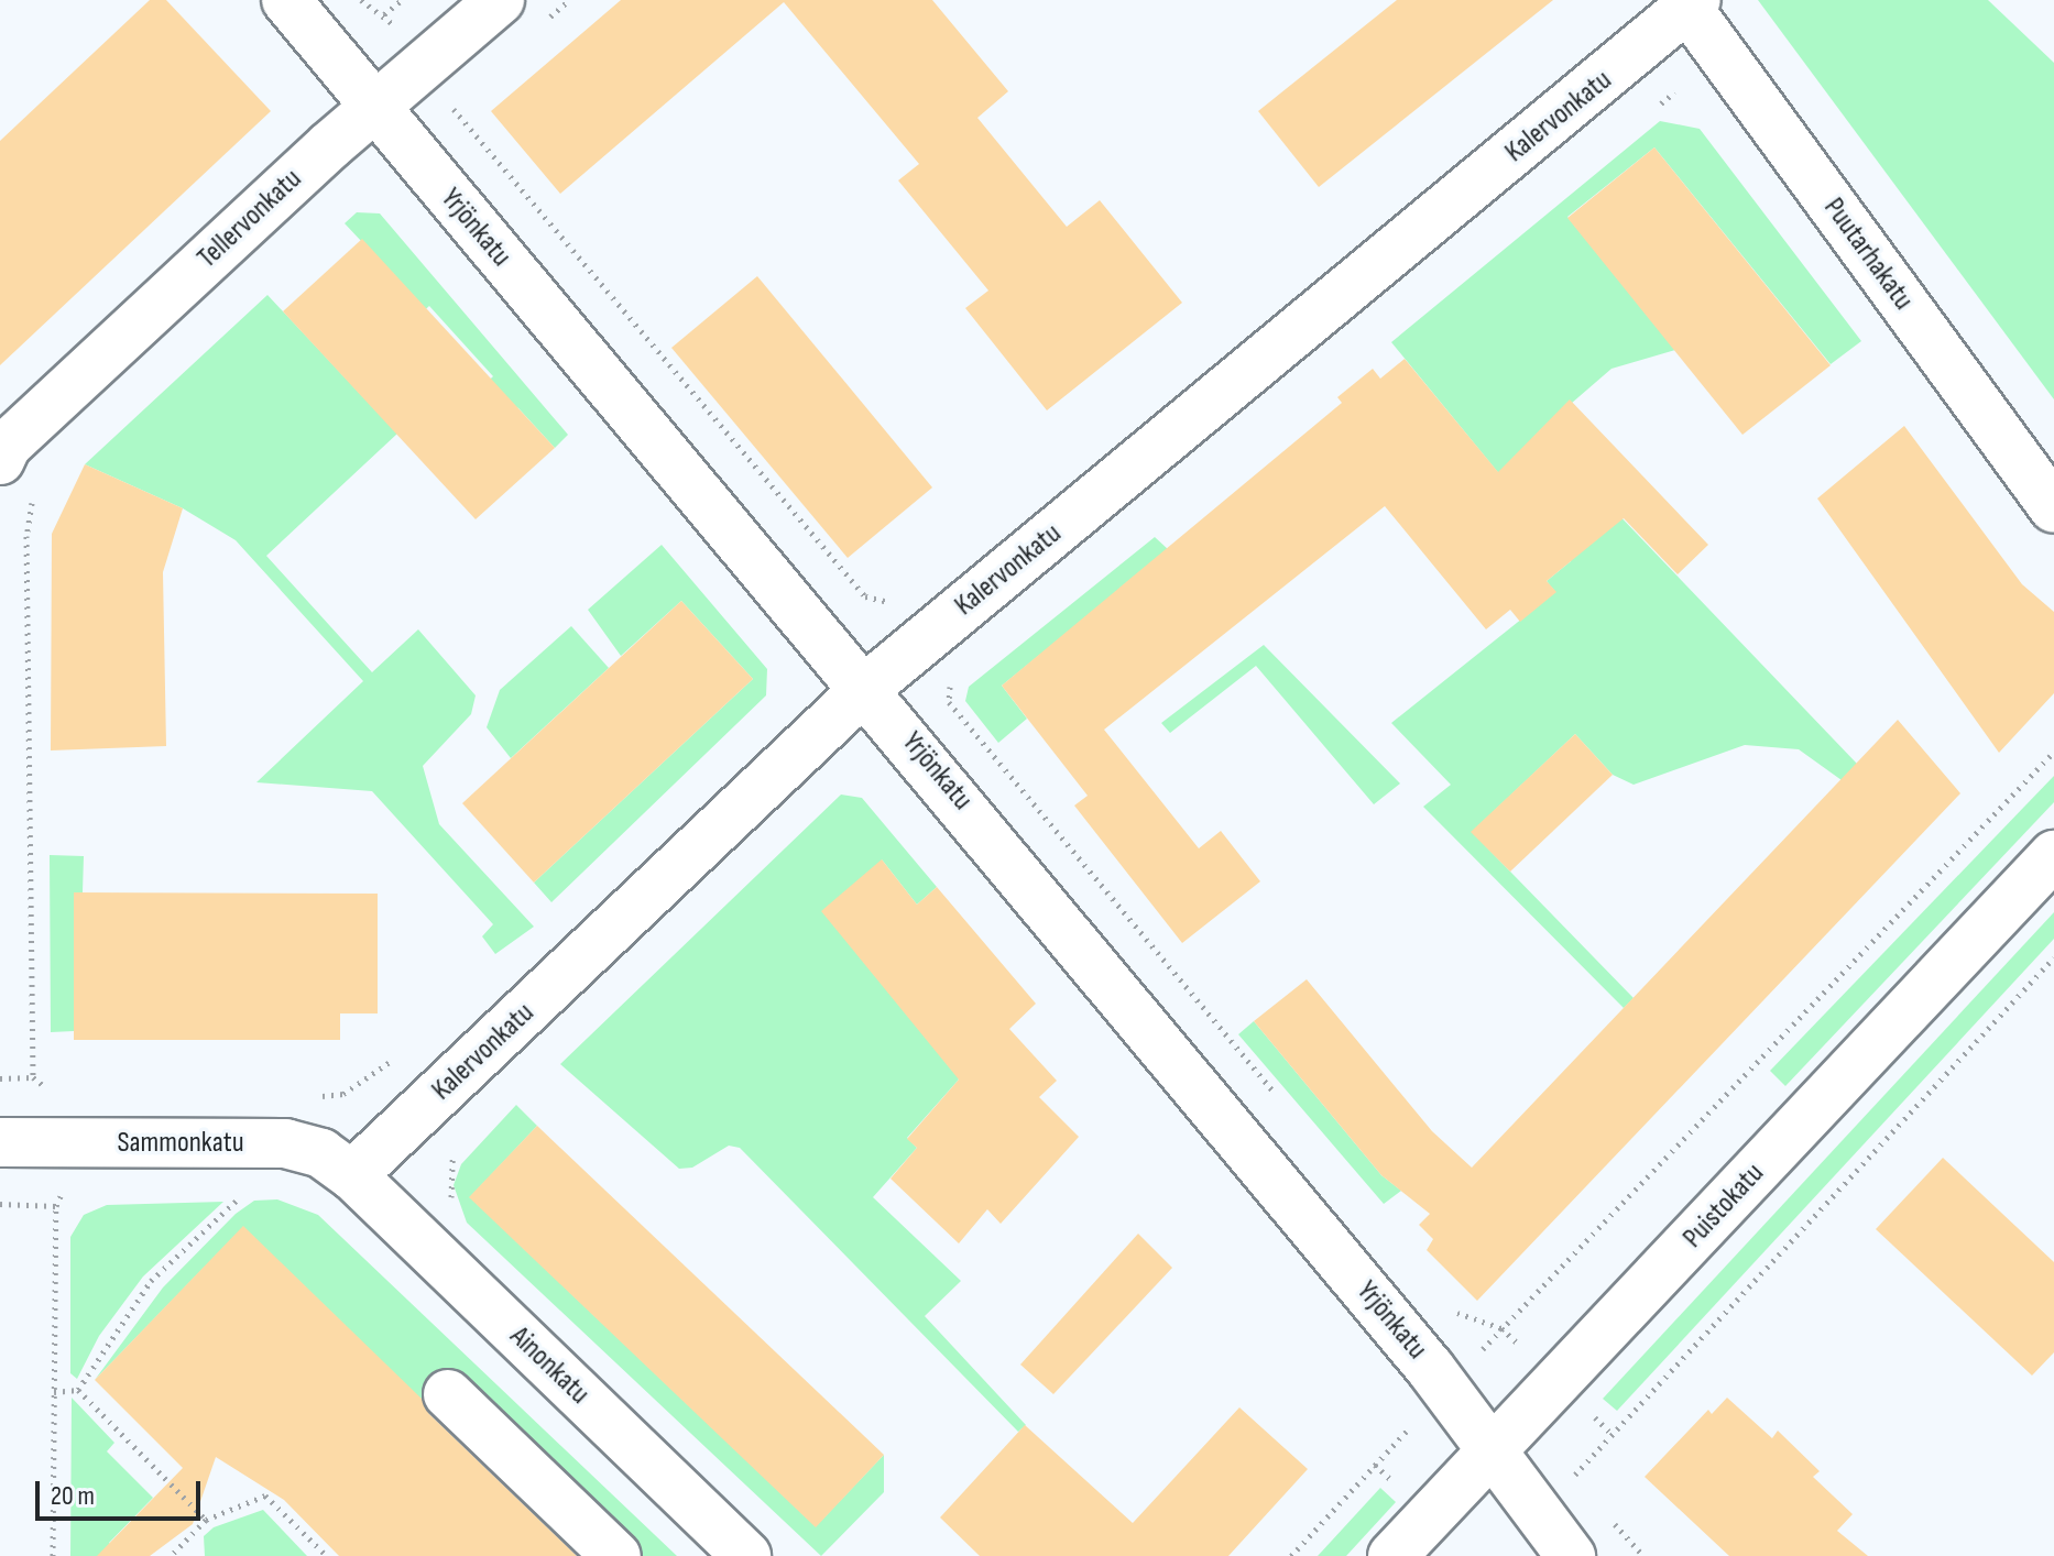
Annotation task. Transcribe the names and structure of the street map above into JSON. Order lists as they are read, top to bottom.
{
  "streets": {
    "street": [
      "Kalervonkatu",
      "Tellervonkatu",
      "Yrjönkatu",
      "Puutarhakatu",
      "Sammonkatu",
      "Puistokatu",
      "Ainonkatu"
    ]
  },
  "crossings": [
    ["Kalervonkatu", "Yrjönkatu"],
    ["Kalervonkatu", "Puutarhakatu"],
    ["Kalervonkatu", "Sammonkatu"],
    ["Kalervonkatu", "Ainonkatu"],
    ["Tellervonkatu", "Yrjönkatu"],
    ["Yrjönkatu", "Puistokatu"],
    ["Sammonkatu", "Ainonkatu"]
  ],
  "scale_bar": "20 m"
}
